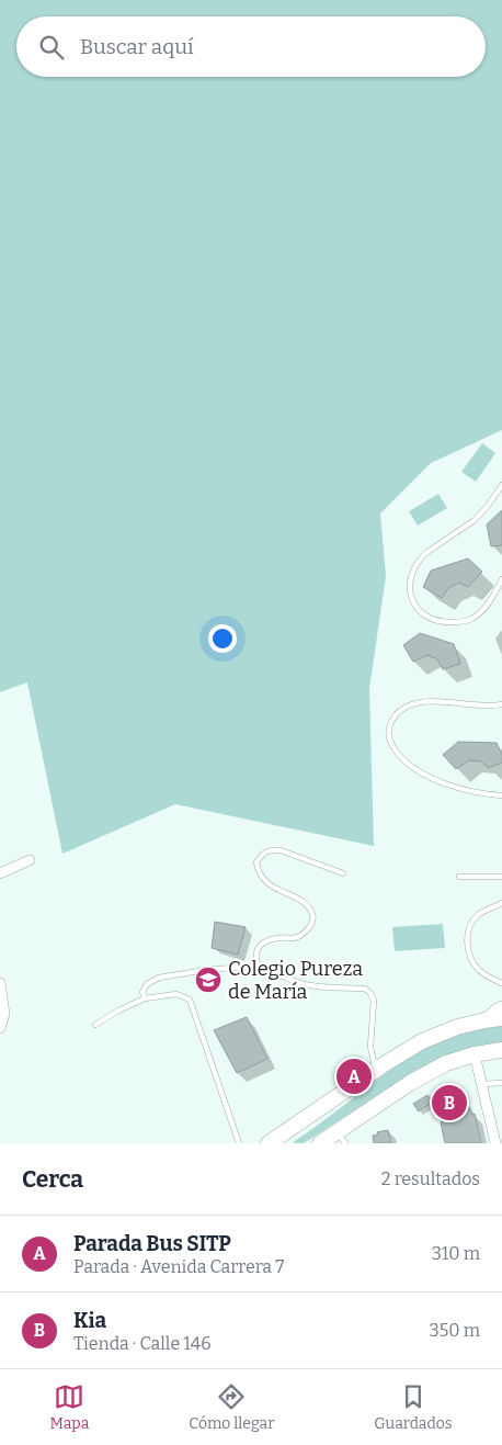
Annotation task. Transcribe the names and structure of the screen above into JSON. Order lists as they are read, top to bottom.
{
  "places": {
    "school or university": ["Colegio Pureza de María"]
  },
  "page": {
    "search": "Buscar aquí",
    "pins": ["A", "B"],
    "heading": ["Cerca", "2 resultados"],
    "list": [
      {
        "mark": "A",
        "name": "Parada Bus SITP",
        "note": "Parada · Avenida Carrera 7",
        "value": "310 m"
      },
      {
        "mark": "B",
        "name": "Kia",
        "note": "Tienda · Calle 146",
        "value": "350 m"
      }
    ],
    "nav": ["Mapa", "Cómo llegar", "Guardados"]
  }
}
